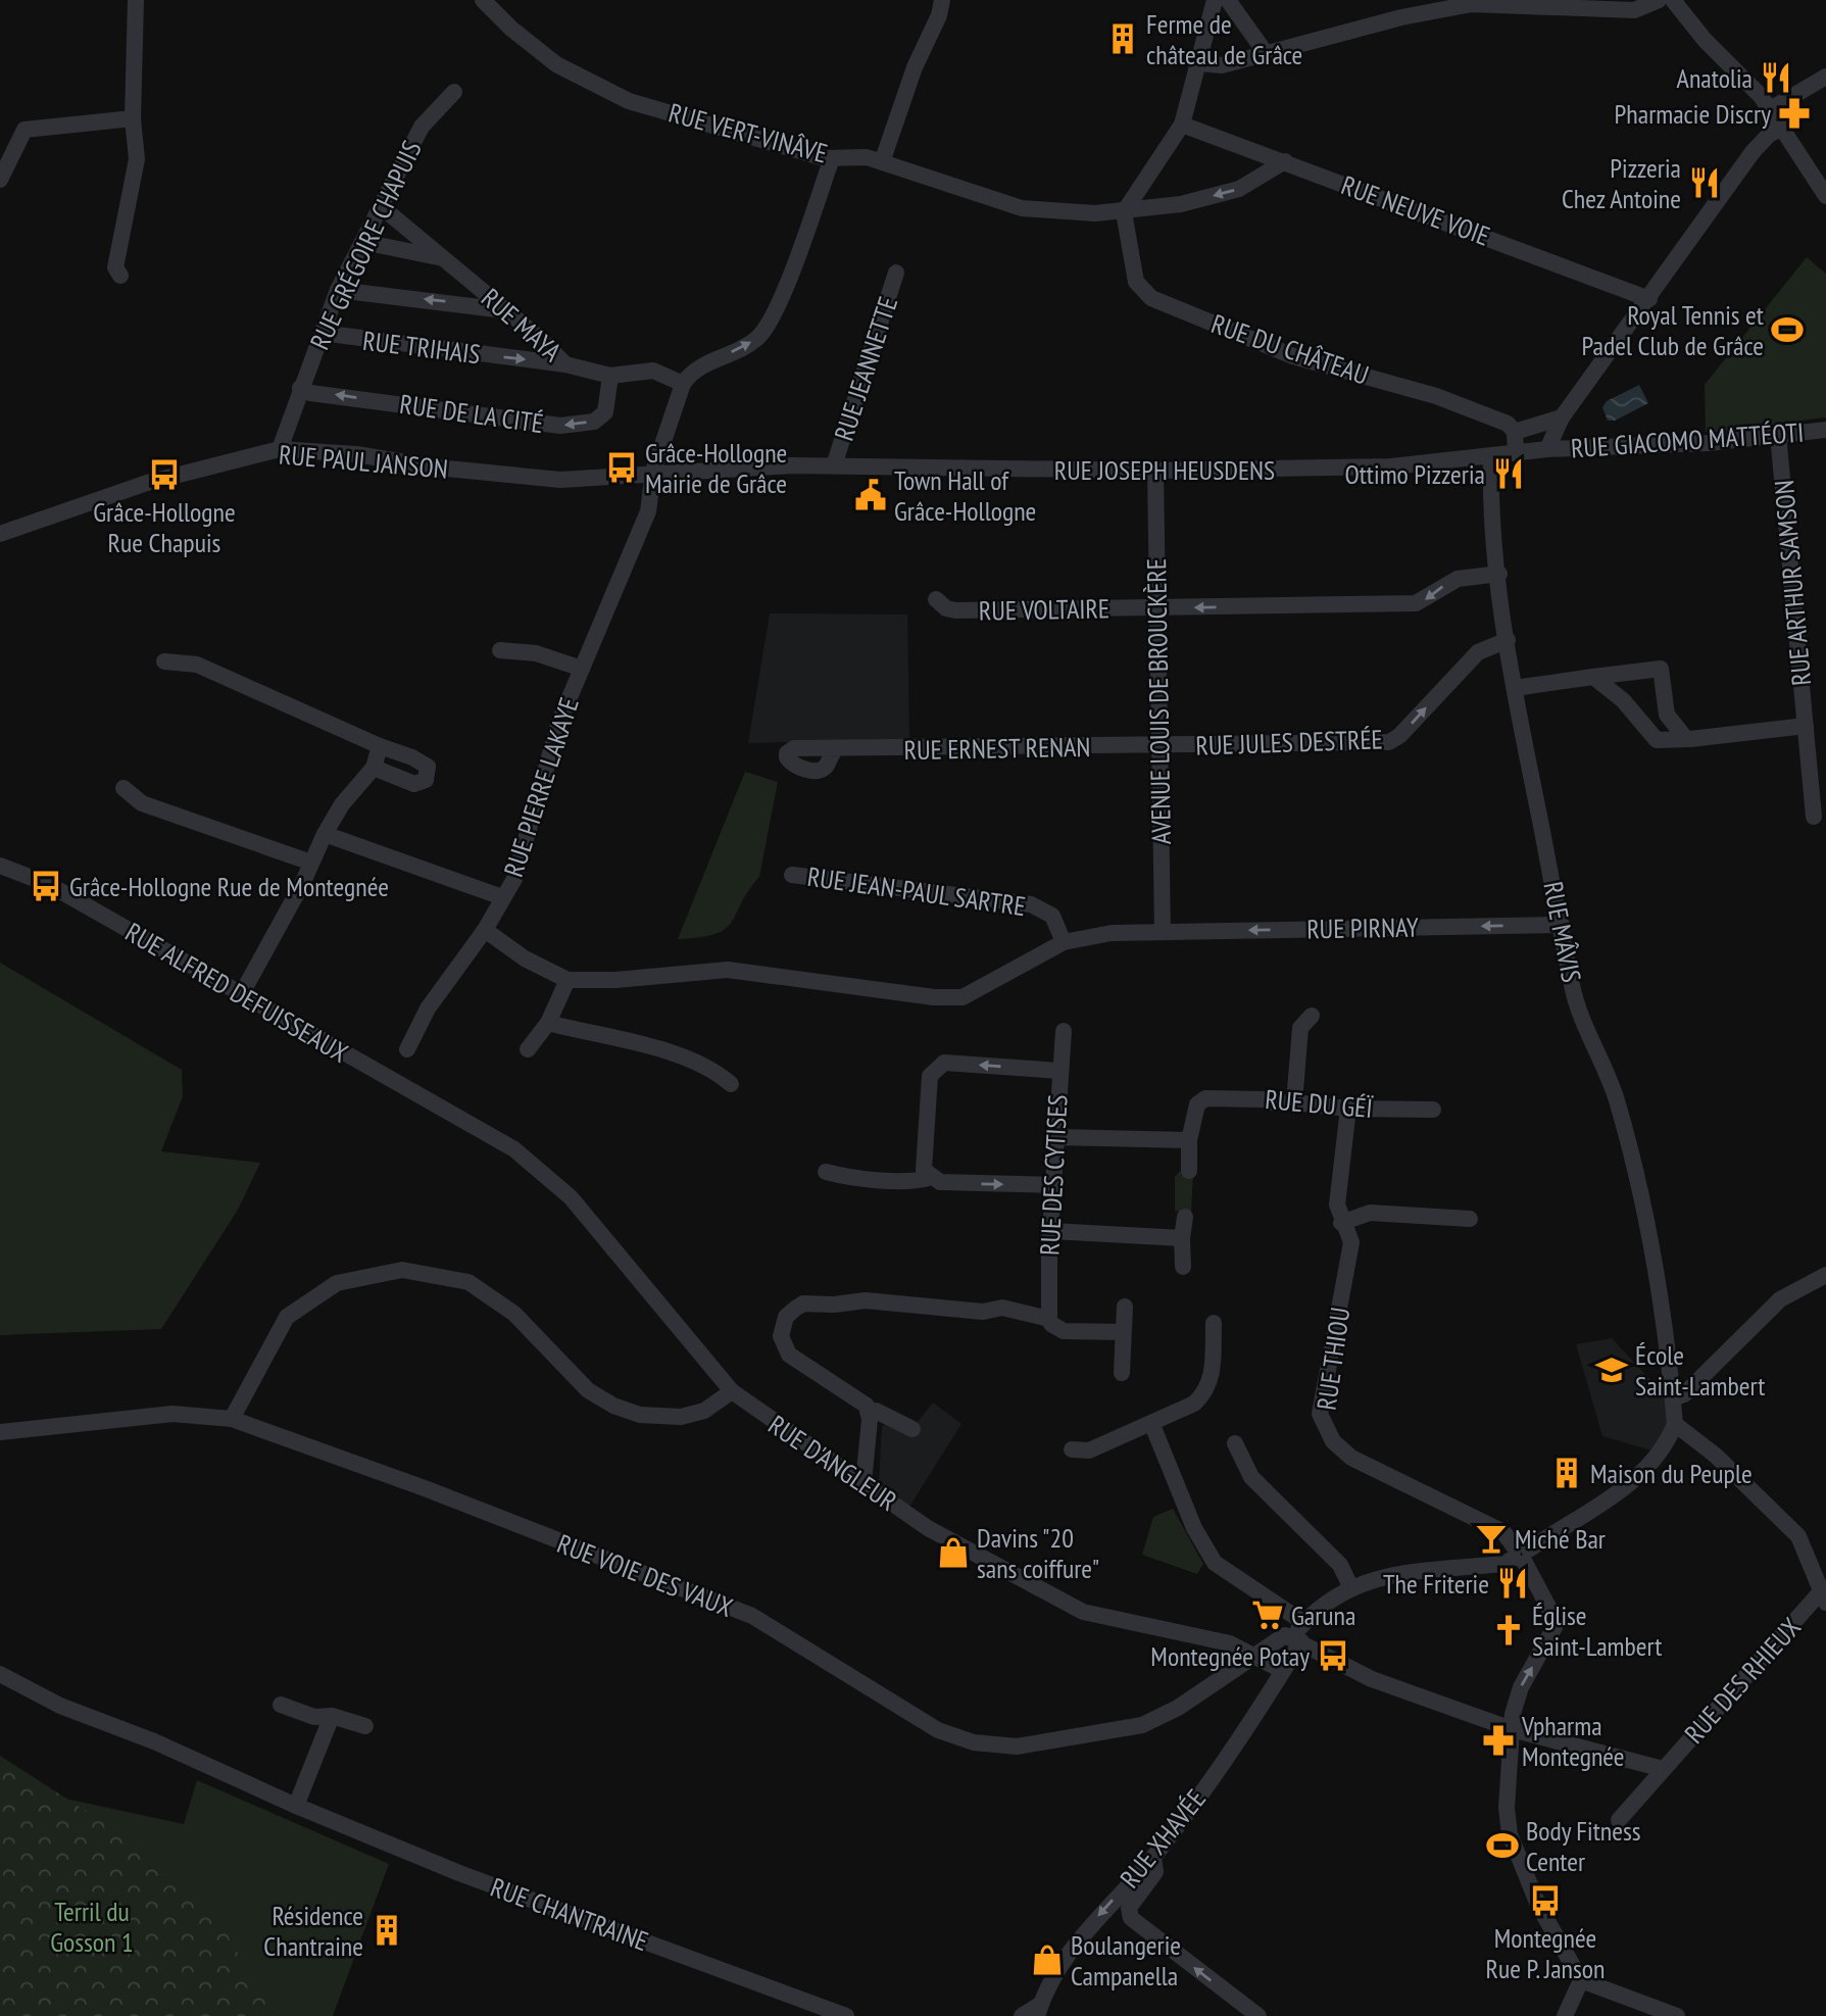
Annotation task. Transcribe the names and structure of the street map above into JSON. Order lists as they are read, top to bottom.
{
  "streets": {
    "street": [
      "RUE VERT-VINÂVE",
      "RUE NEUVE VOIE",
      "RUE GRÉGOIRE CHAPUIS",
      "RUE MAYA",
      "RUE TRIHAIS",
      "RUE DU CHÂTEAU",
      "RUE JEANNETTE",
      "RUE DE LA CITÉ",
      "RUE GIACOMO MATTÉOTI",
      "RUE PAUL JANSON",
      "RUE JOSEPH HEUSDENS",
      "RUE ARTHUR SAMSON",
      "RUE VOLTAIRE",
      "AVENUE LOUIS DE BROUCKÈRE",
      "RUE JULES DESTRÉE",
      "RUE ERNEST RENAN",
      "RUE PIERRE LAKAYE",
      "RUE JEAN-PAUL SARTRE",
      "RUE PIRNAY",
      "RUE MÂVIS",
      "RUE ALFRED DEFUISSEAUX",
      "RUE DU GÉÏ",
      "RUE DES CYTISES",
      "RUE THIOU",
      "RUE D'ANGLEUR",
      "RUE VOIE DES VAUX",
      "RUE DES RHIEUX",
      "RUE XHAVÉE",
      "RUE CHANTRAINE"
    ]
  },
  "crossings": [
    ["RUE VERT-VINÂVE", "RUE NEUVE VOIE"],
    ["RUE VERT-VINÂVE", "RUE DU CHÂTEAU"],
    ["RUE GRÉGOIRE CHAPUIS", "RUE MAYA"],
    ["RUE GRÉGOIRE CHAPUIS", "RUE TRIHAIS"],
    ["RUE GRÉGOIRE CHAPUIS", "RUE DE LA CITÉ"],
    ["RUE GRÉGOIRE CHAPUIS", "RUE PAUL JANSON"],
    ["RUE MAYA", "RUE TRIHAIS"],
    ["RUE MAYA", "RUE DE LA CITÉ"],
    ["RUE MAYA", "RUE PIERRE LAKAYE"],
    ["RUE JEANNETTE", "RUE JOSEPH HEUSDENS"],
    ["RUE GIACOMO MATTÉOTI", "RUE JOSEPH HEUSDENS"],
    ["RUE GIACOMO MATTÉOTI", "RUE ARTHUR SAMSON"],
    ["RUE PAUL JANSON", "RUE JOSEPH HEUSDENS"],
    ["RUE PAUL JANSON", "RUE PIERRE LAKAYE"],
    ["RUE JOSEPH HEUSDENS", "AVENUE LOUIS DE BROUCKÈRE"],
    ["RUE JOSEPH HEUSDENS", "RUE PIERRE LAKAYE"],
    ["RUE JOSEPH HEUSDENS", "RUE MÂVIS"],
    ["RUE VOLTAIRE", "AVENUE LOUIS DE BROUCKÈRE"],
    ["RUE VOLTAIRE", "RUE MÂVIS"],
    ["AVENUE LOUIS DE BROUCKÈRE", "RUE JULES DESTRÉE"],
    ["AVENUE LOUIS DE BROUCKÈRE", "RUE ERNEST RENAN"],
    ["AVENUE LOUIS DE BROUCKÈRE", "RUE PIRNAY"],
    ["RUE JULES DESTRÉE", "RUE ERNEST RENAN"],
    ["RUE JULES DESTRÉE", "RUE MÂVIS"],
    ["RUE JEAN-PAUL SARTRE", "RUE PIRNAY"],
    ["RUE PIRNAY", "RUE MÂVIS"],
    ["RUE ALFRED DEFUISSEAUX", "RUE D'ANGLEUR"],
    ["RUE DU GÉÏ", "RUE THIOU"],
    ["RUE D'ANGLEUR", "RUE VOIE DES VAUX"],
    ["RUE D'ANGLEUR", "RUE XHAVÉE"],
    ["RUE VOIE DES VAUX", "RUE XHAVÉE"]
  ],
  "one_way": [
    "RUE VOLTAIRE",
    "RUE JULES DESTRÉE",
    "RUE PIRNAY",
    "RUE XHAVÉE"
  ],
  "parks": ["Terril du Gosson 1"],
  "places": {
    "building": ["Ferme de château de Grâce", "Maison du Peuple", "Résidence Chantraine"],
    "restaurant": [
      "Anatolia",
      "Pizzeria Chez Antoine",
      "Ottimo Pizzeria",
      "The Friterie"
    ],
    "pharmacy": ["Pharmacie Discry", "Vpharma Montegnée"],
    "sports": ["Royal Tennis et Padel Club de Grâce", "Body Fitness Center"],
    "bus stop": [
      "Grâce-Hollogne Mairie de Grâce",
      "Grâce-Hollogne Rue Chapuis",
      "Grâce-Hollogne Rue de Montegnée",
      "Montegnée Potay",
      "Montegnée Rue P. Janson"
    ],
    "public building": ["Town Hall of Grâce-Hollogne"],
    "school or university": ["École Saint-Lambert"],
    "bar": ["Miché Bar"],
    "shop": ["Davins \"20 sans coiffure\"", "Boulangerie Campanella"],
    "supermarket": ["Garuna"],
    "church": ["Église Saint-Lambert"]
  }
}
